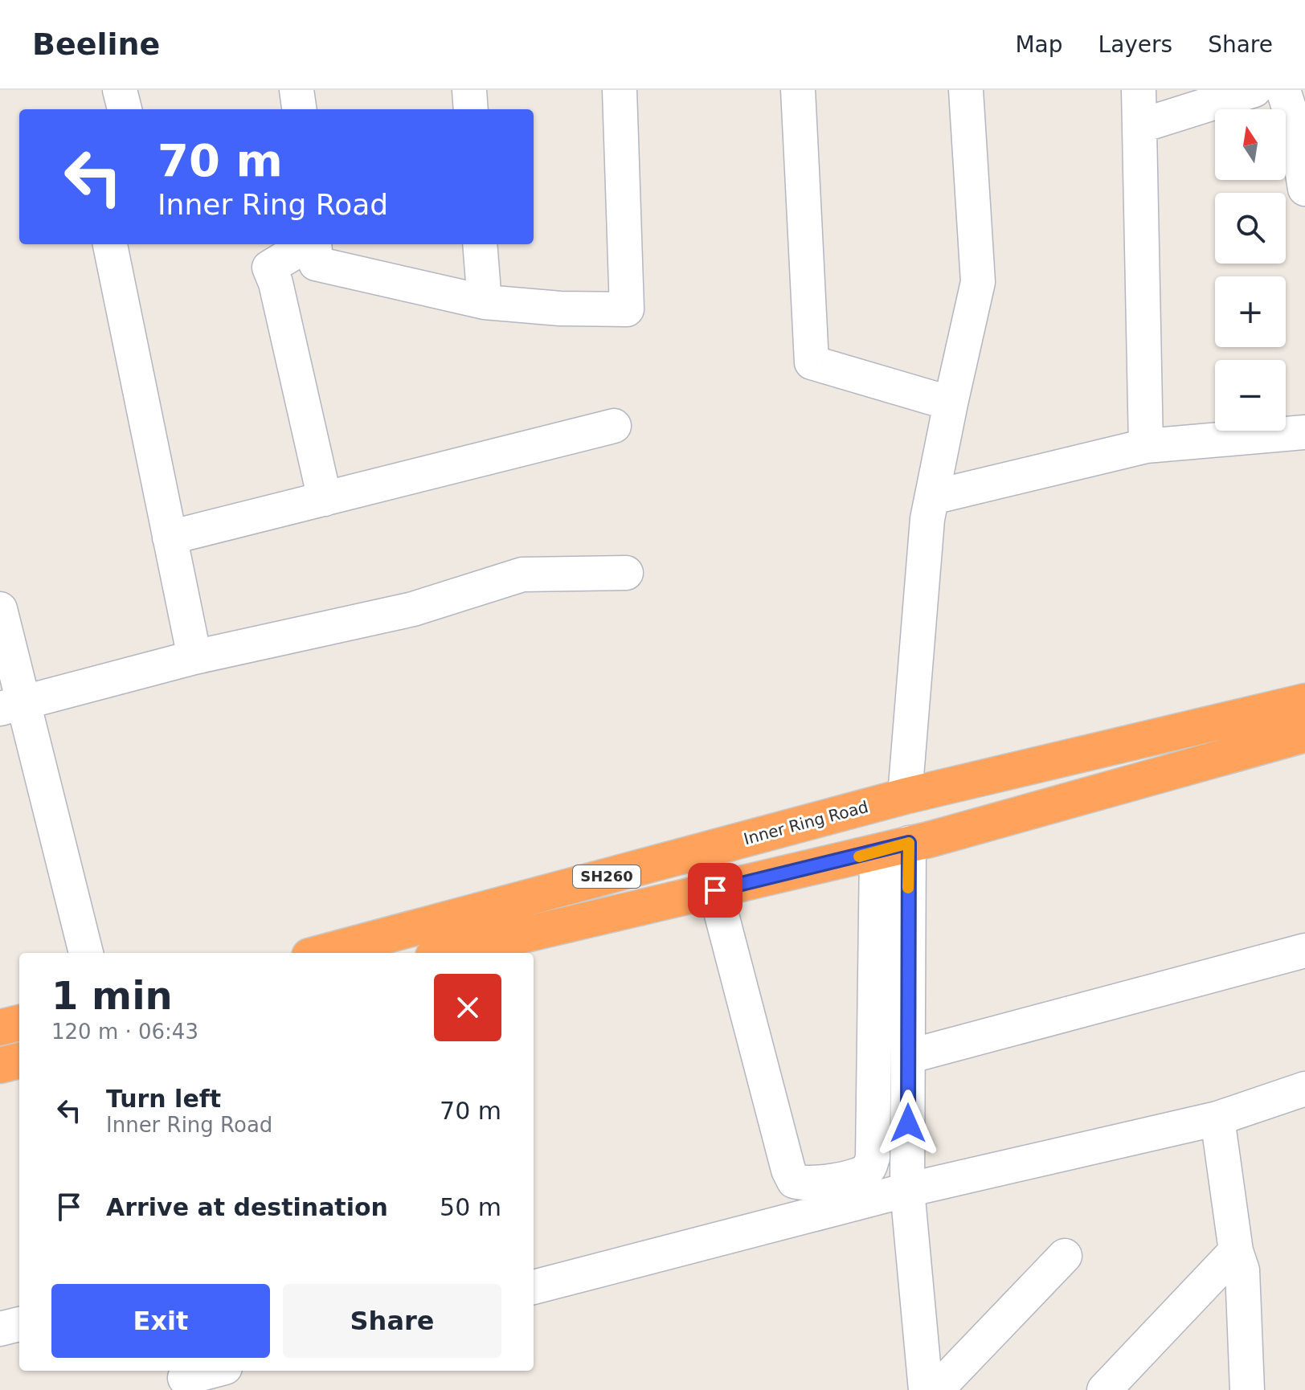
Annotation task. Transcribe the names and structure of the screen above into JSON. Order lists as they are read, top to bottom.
{
  "streets": {
    "highway": ["Inner Ring Road", "SH260"]
  },
  "north": "top",
  "page": {
    "header": "Beeline",
    "nav": ["Map", "Layers", "Share"],
    "map_buttons": ["+", "−"],
    "turn": ["70 m", "Inner Ring Road"],
    "heading": ["1 min", "120 m · 06:43"],
    "list": [
      {
        "name": "Turn left",
        "note": "Inner Ring Road",
        "value": "70 m"
      },
      {
        "name": "Arrive at destination",
        "value": "50 m"
      }
    ],
    "buttons": ["Exit", "Share"]
  }
}
